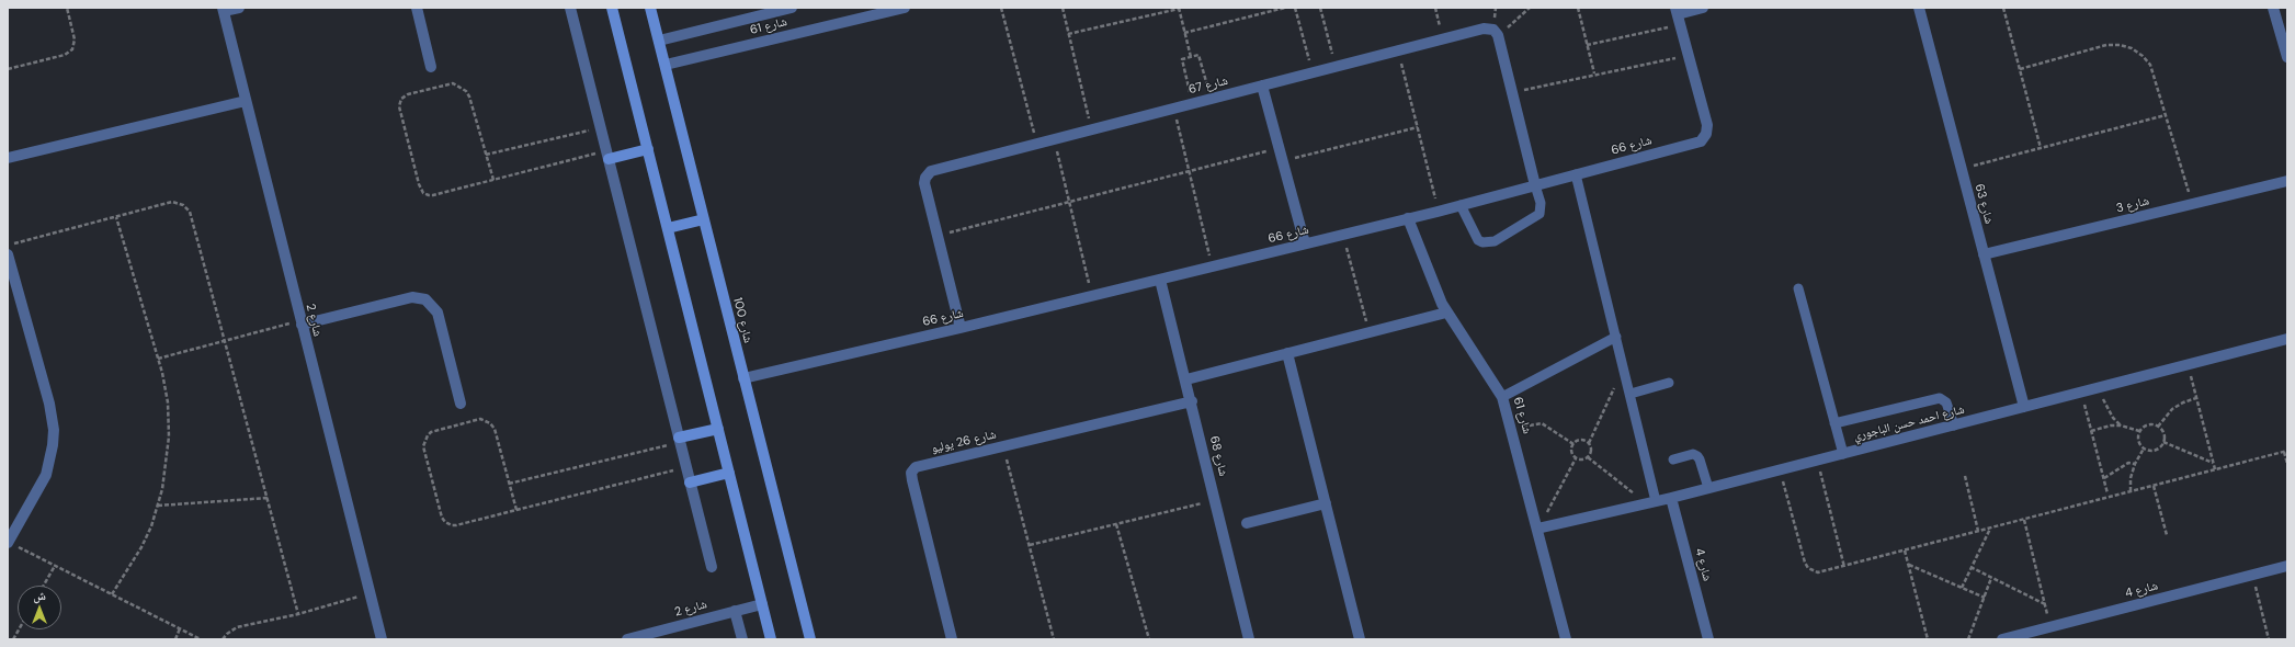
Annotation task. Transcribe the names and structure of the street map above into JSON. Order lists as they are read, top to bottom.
{
  "streets": {
    "main road": ["شارع 100"],
    "street": [
      "شارع 61",
      "شارع 67",
      "شارع 66",
      "شارع 63",
      "شارع 3",
      "شارع 2",
      "شارع احمد حسن الباجوري",
      "شارع 26 يوليو",
      "شارع 68",
      "شارع 4"
    ]
  },
  "crossings": [
    ["شارع 61", "شارع 66"],
    ["شارع 61", "شارع 100"],
    ["شارع 61", "شارع احمد حسن الباجوري"],
    ["شارع 67", "شارع 66"],
    ["شارع 66", "شارع 100"],
    ["شارع 66", "شارع 68"],
    ["شارع 63", "شارع 3"],
    ["شارع 63", "شارع احمد حسن الباجوري"],
    ["شارع احمد حسن الباجوري", "شارع 4"],
    ["شارع 26 يوليو", "شارع 68"]
  ],
  "north": "top"
}
